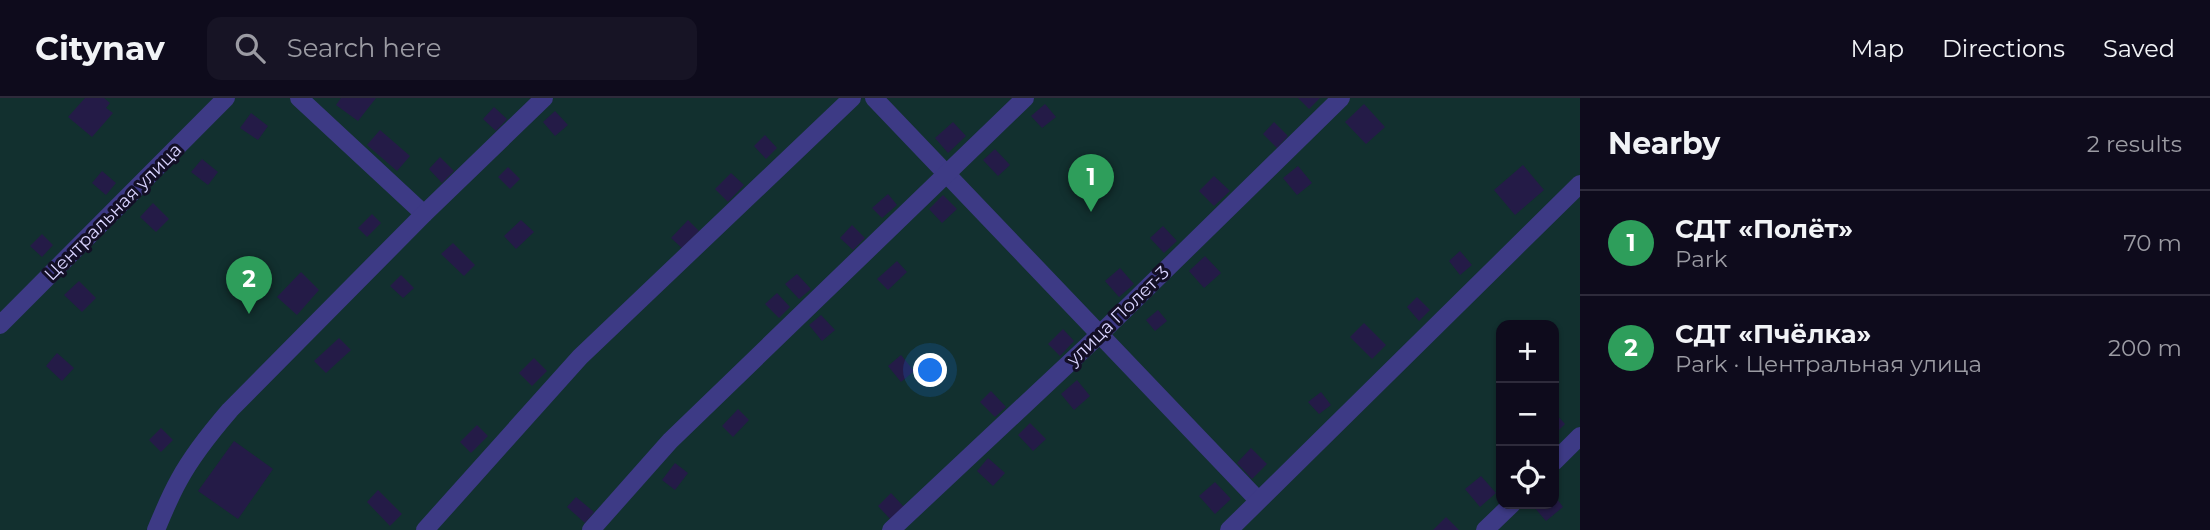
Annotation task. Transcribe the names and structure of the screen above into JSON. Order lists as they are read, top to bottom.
{
  "streets": {
    "street": ["Центральная улица", "улица Полет-3"]
  },
  "page": {
    "header": "Citynav",
    "search": "Search here",
    "nav": ["Map", "Directions", "Saved"],
    "heading": ["Nearby", "2 results"],
    "pins": ["1", "2"],
    "list": [
      {
        "mark": "1",
        "name": "СДТ «Полёт»",
        "note": "Park",
        "value": "70 m"
      },
      {
        "mark": "2",
        "name": "СДТ «Пчёлка»",
        "note": "Park · Центральная улица",
        "value": "200 m"
      }
    ],
    "map_buttons": ["+", "−"]
  }
}
